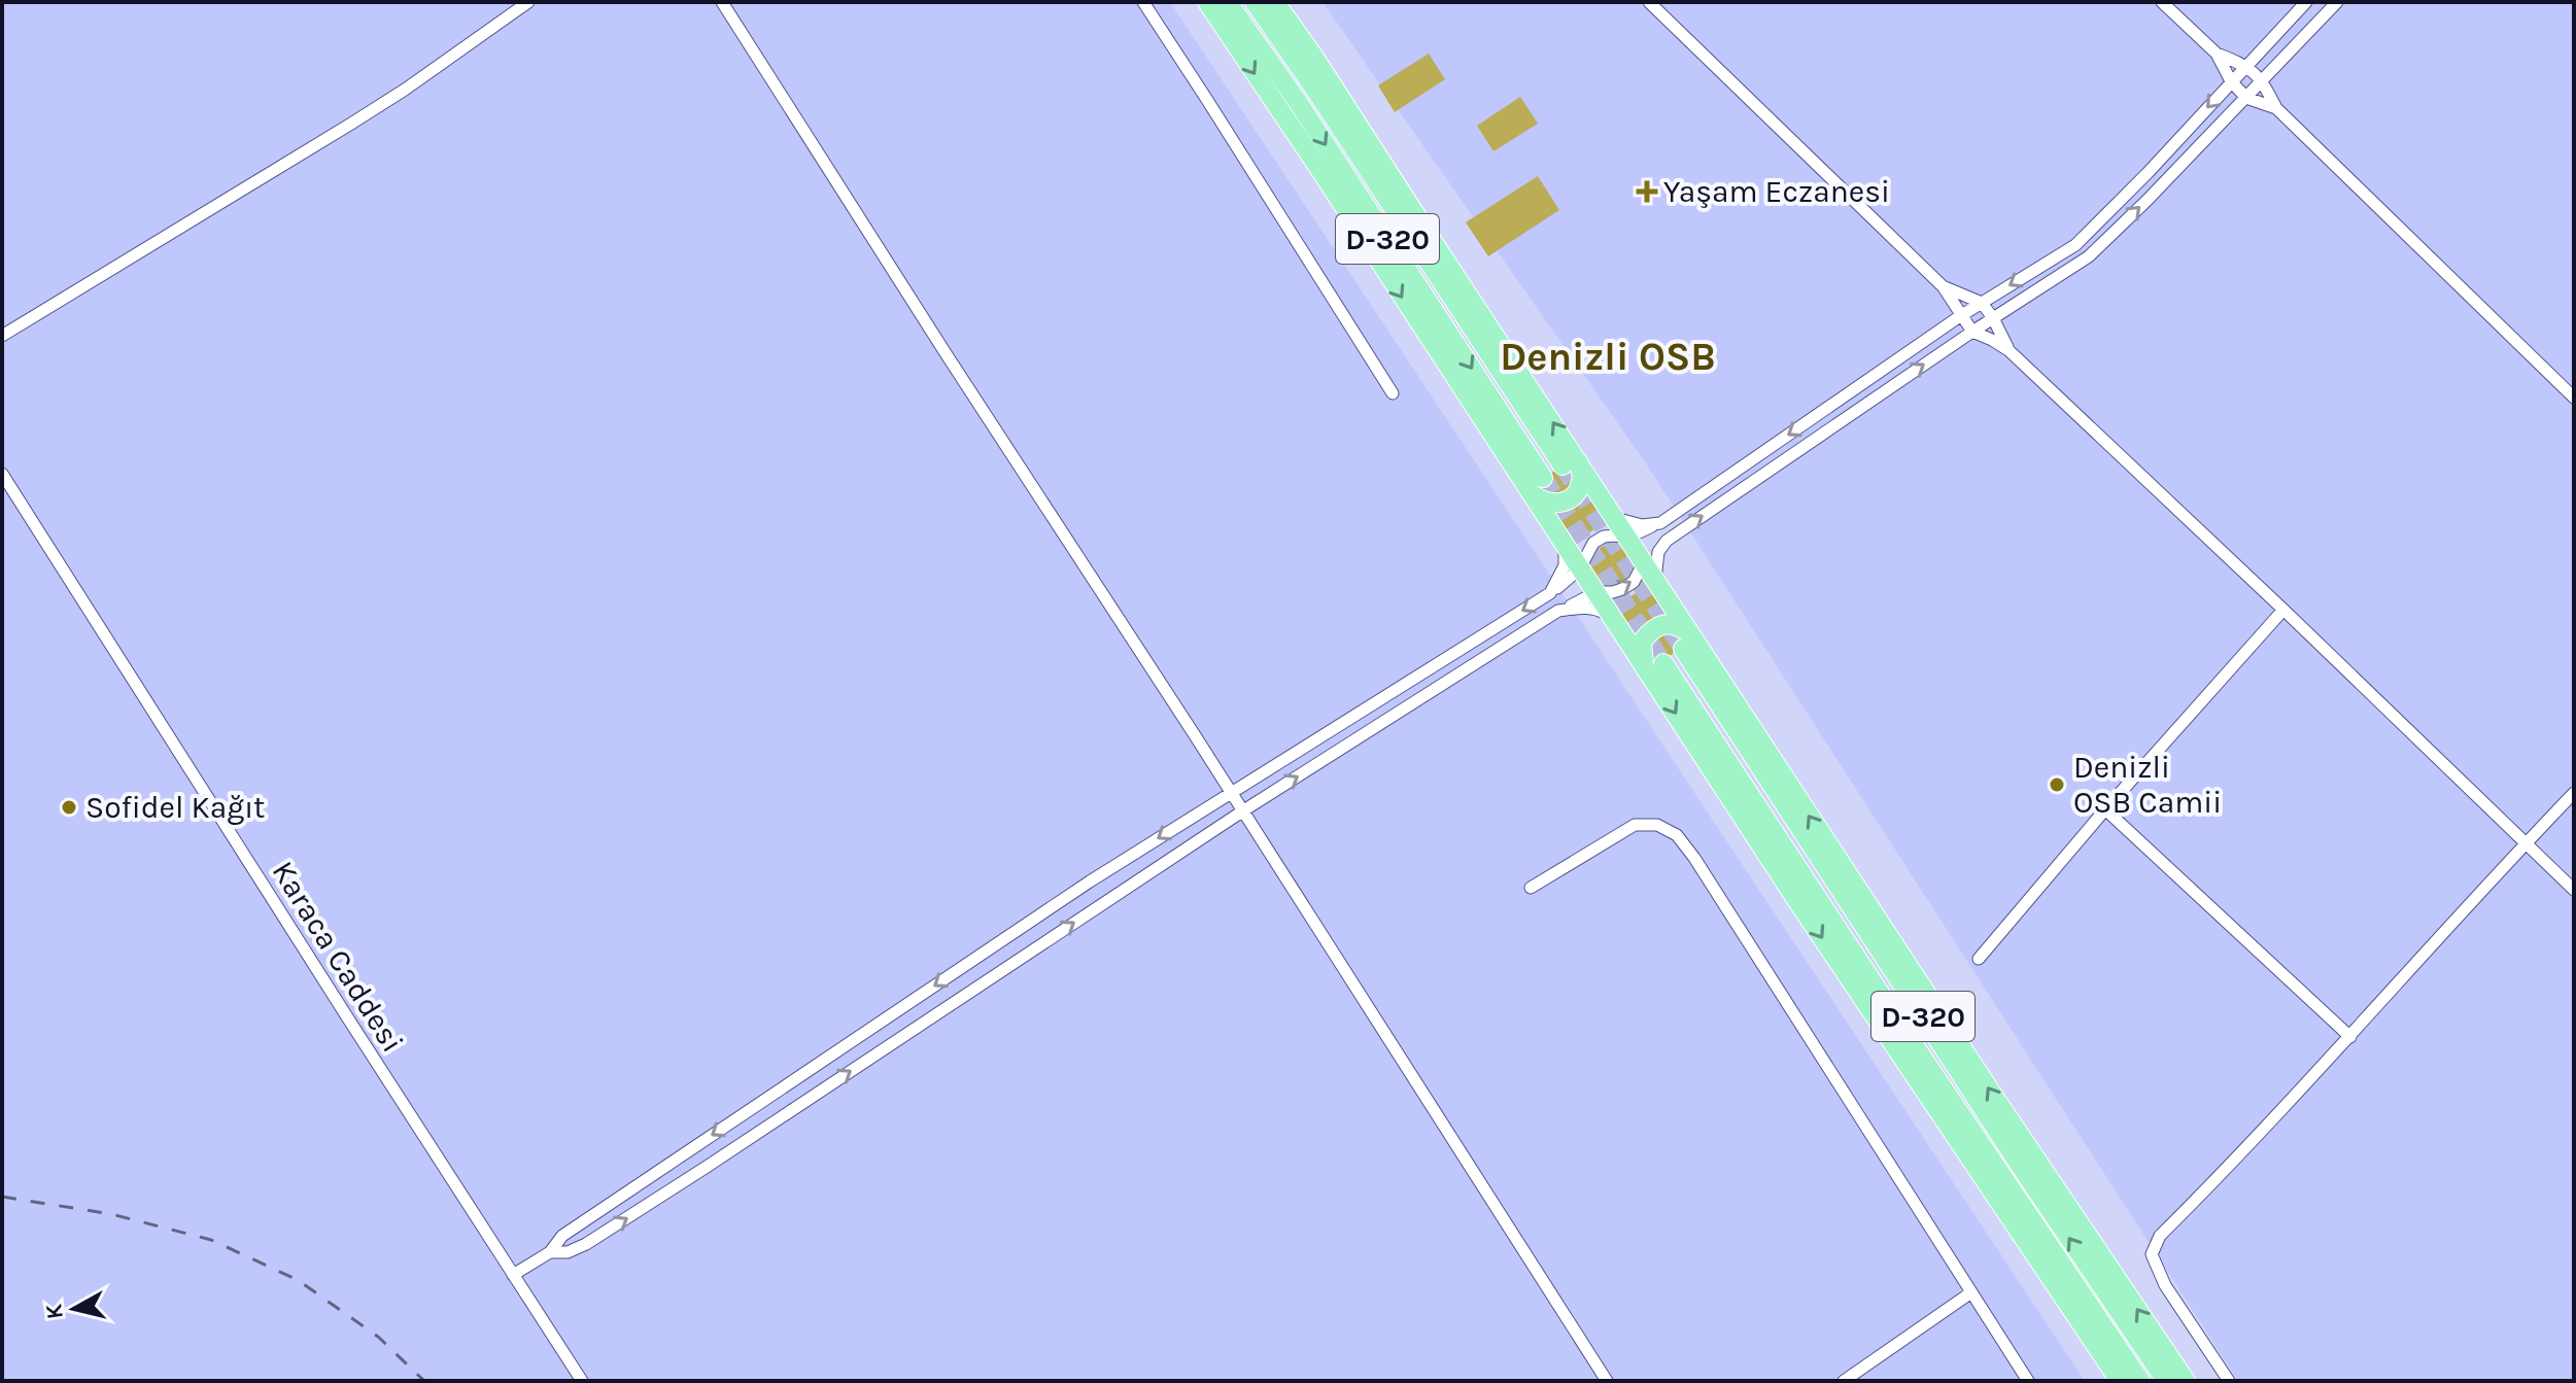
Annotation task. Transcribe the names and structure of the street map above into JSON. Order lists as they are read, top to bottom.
{
  "streets": {
    "highway": ["D-320"],
    "street": ["Karaca Caddesi"]
  },
  "districts": ["Denizli OSB"],
  "places": {
    "health": ["Yaşam Eczanesi"],
    "other": ["Denizli OSB Camii", "Sofidel Kağıt"]
  },
  "north": "left"
}
